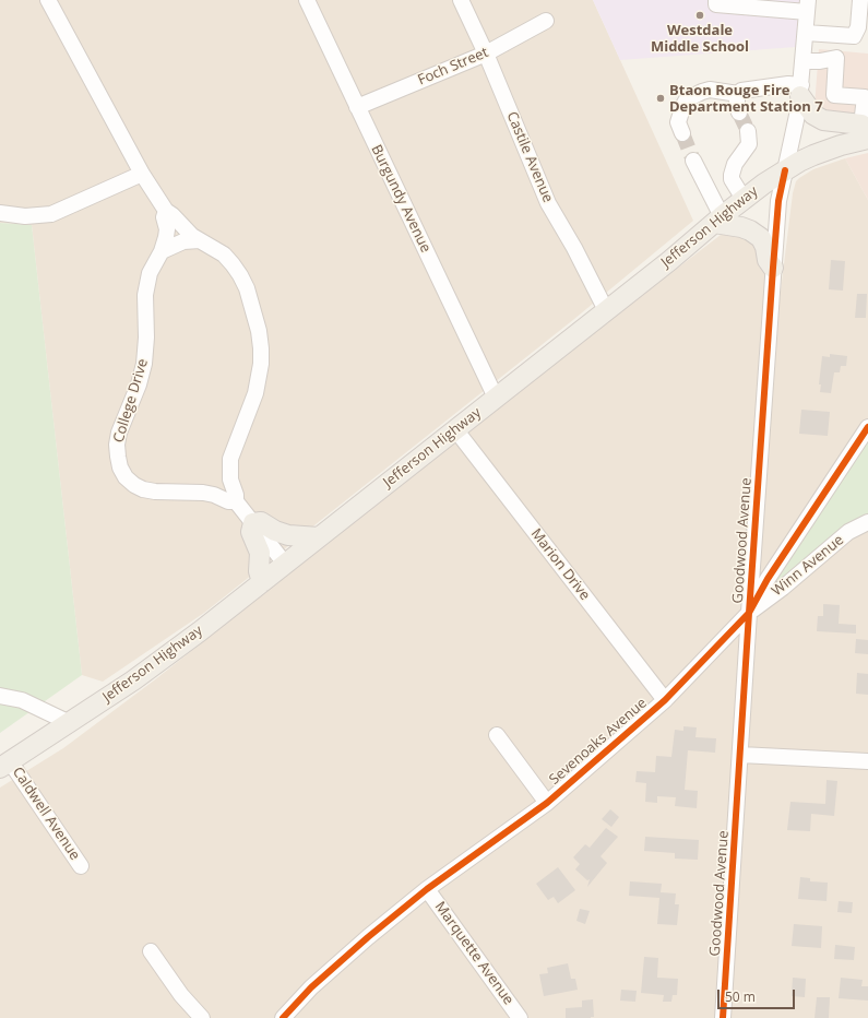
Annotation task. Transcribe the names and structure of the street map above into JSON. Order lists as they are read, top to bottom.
{
  "streets": {
    "main road": ["Jefferson Highway"],
    "street": [
      "Foch Street",
      "Castile Avenue",
      "Burgundy Avenue",
      "College Drive",
      "Goodwood Avenue",
      "Marion Drive",
      "Winn Avenue",
      "Sevenoaks Avenue",
      "Caldwell Avenue",
      "Marquette Avenue"
    ]
  },
  "crossings": [
    ["Foch Street", "Castile Avenue"],
    ["Foch Street", "Burgundy Avenue"],
    ["Castile Avenue", "Jefferson Highway"],
    ["Burgundy Avenue", "Jefferson Highway"],
    ["Jefferson Highway", "Goodwood Avenue"],
    ["Jefferson Highway", "Marion Drive"],
    ["Jefferson Highway", "Caldwell Avenue"],
    ["Goodwood Avenue", "Winn Avenue"],
    ["Goodwood Avenue", "Sevenoaks Avenue"],
    ["Marion Drive", "Sevenoaks Avenue"],
    ["Winn Avenue", "Sevenoaks Avenue"],
    ["Sevenoaks Avenue", "Marquette Avenue"]
  ],
  "places": ["Westdale Middle School", "Btaon Rouge Fire Department Station 7"],
  "scale_bar": "50 m"
}
